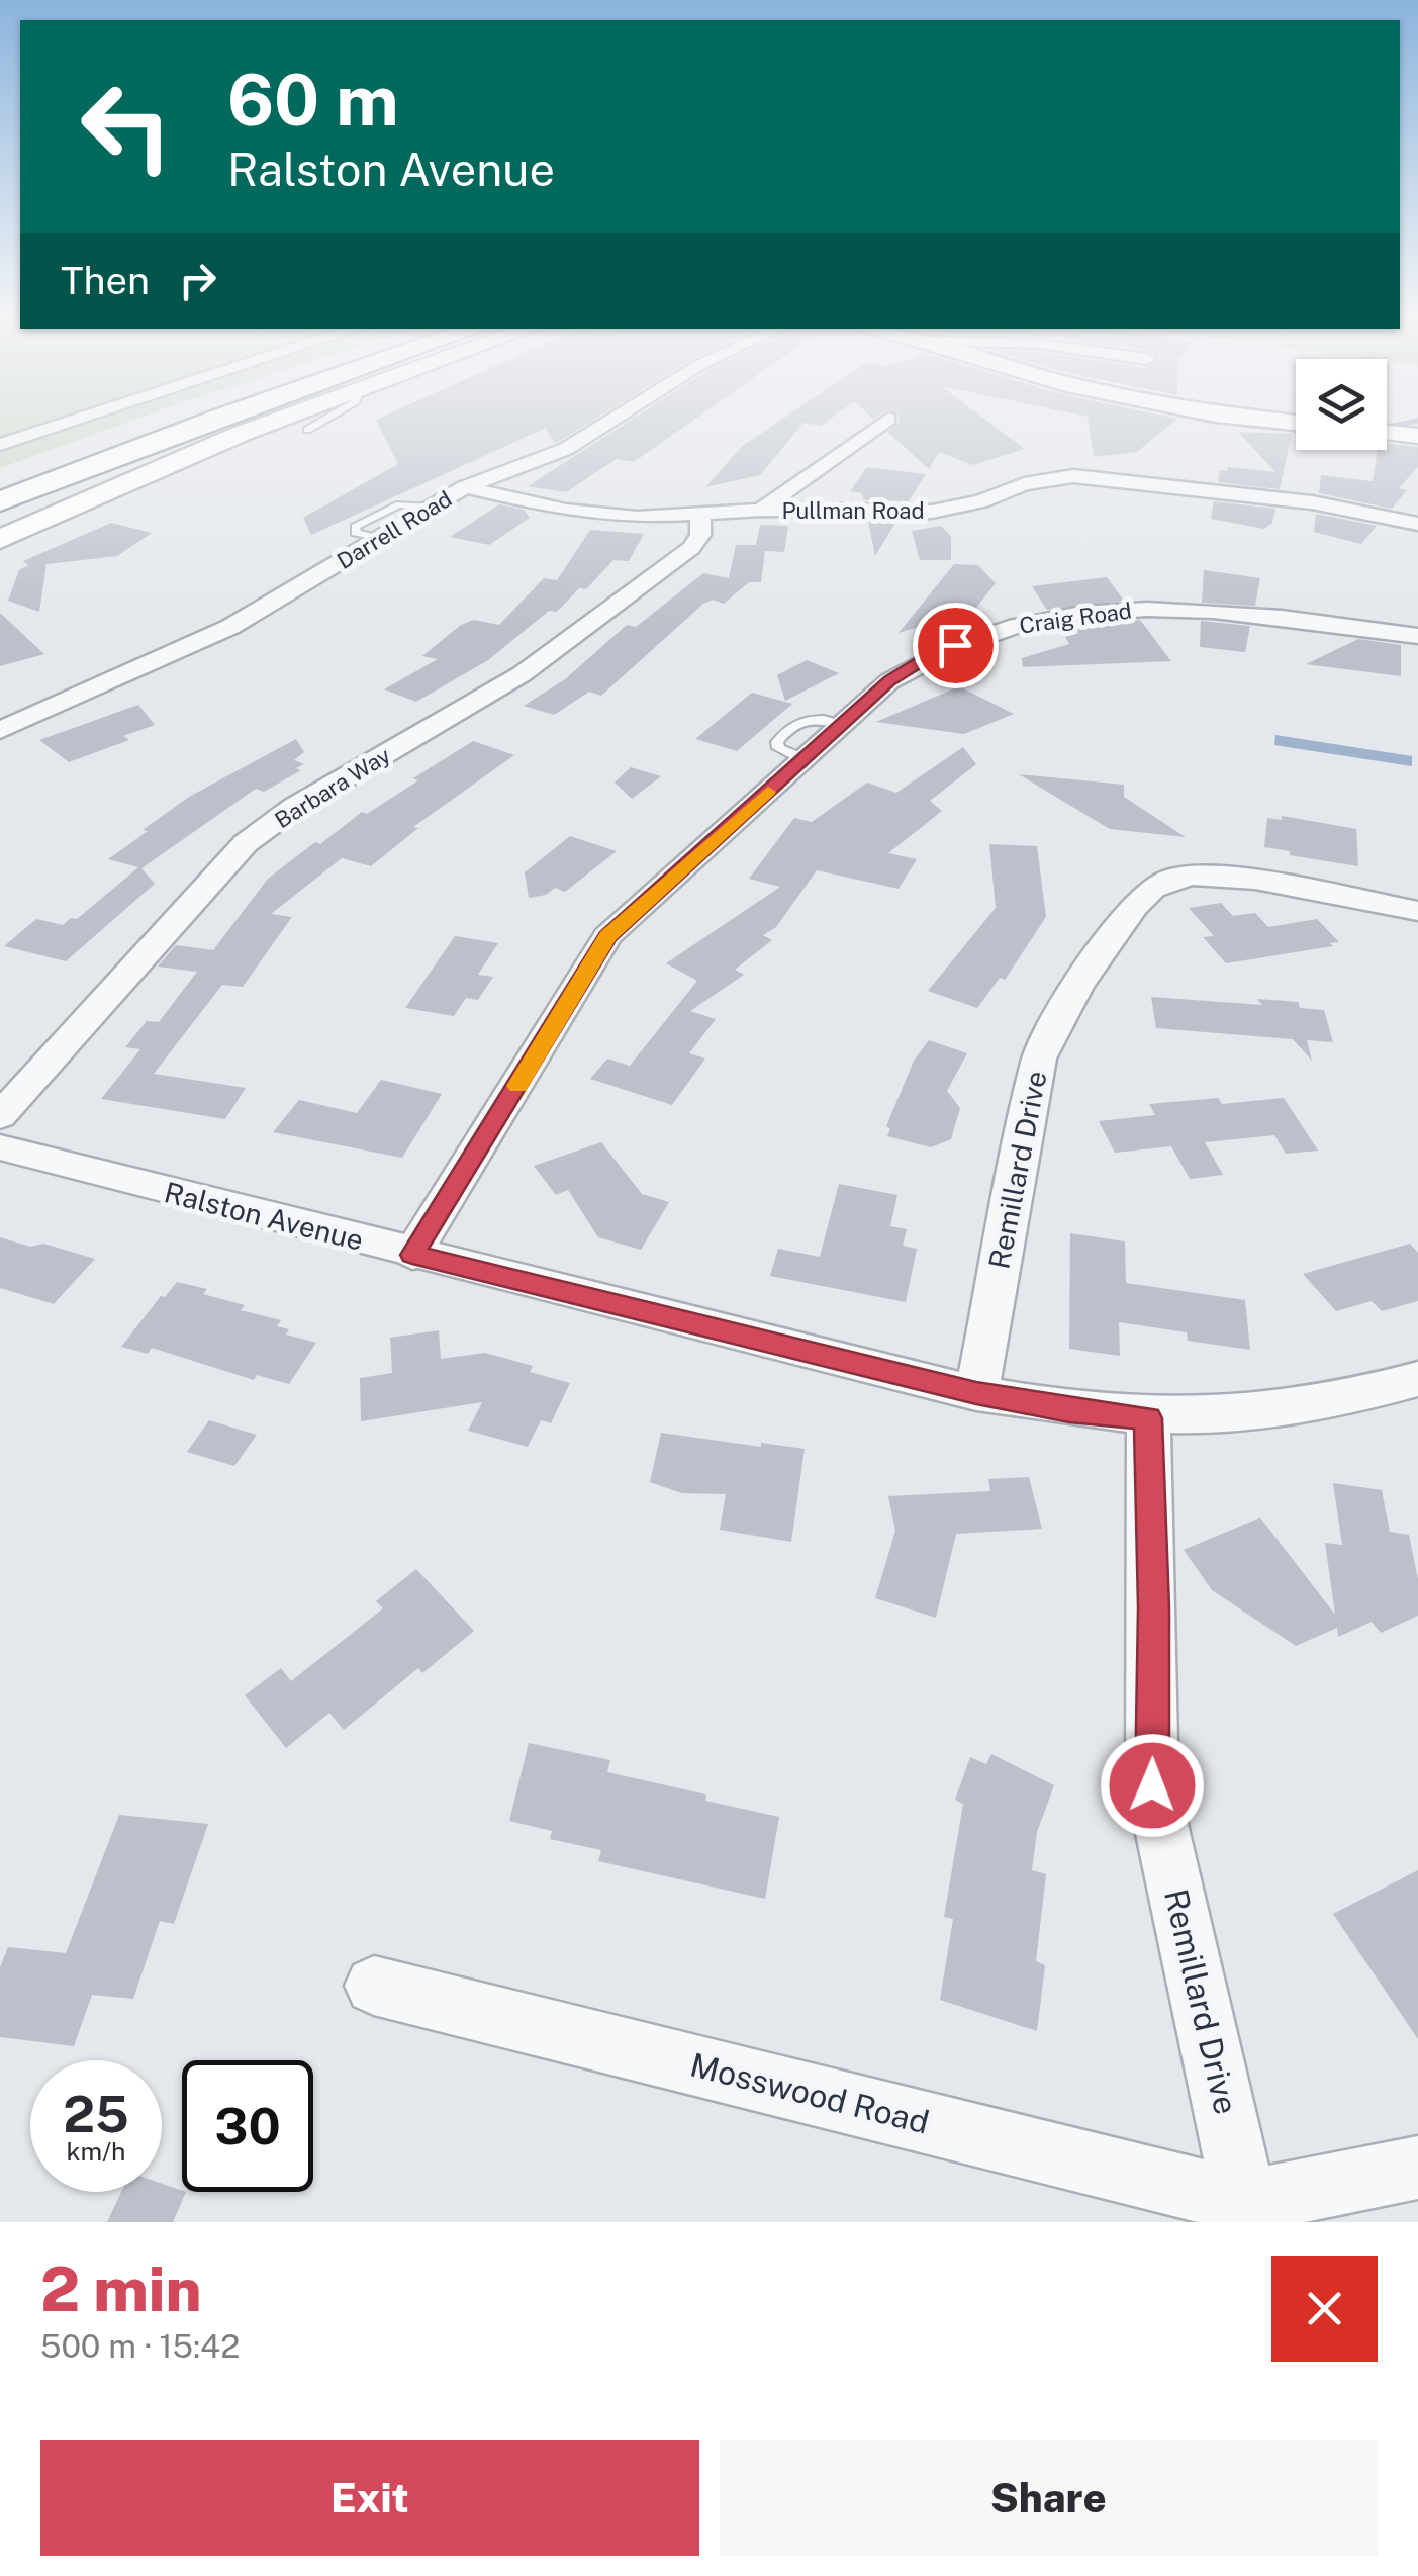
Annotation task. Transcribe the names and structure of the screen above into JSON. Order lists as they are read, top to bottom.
{
  "streets": {
    "street": [
      "Pullman Road",
      "Darrell Road",
      "Craig Road",
      "Barbara Way",
      "Remillard Drive",
      "Ralston Avenue",
      "Mosswood Road"
    ]
  },
  "crossings": [
    ["Pullman Road", "Darrell Road"],
    ["Pullman Road", "Barbara Way"],
    ["Craig Road", "Ralston Avenue"],
    ["Remillard Drive", "Ralston Avenue"],
    ["Remillard Drive", "Mosswood Road"]
  ],
  "page": {
    "turn": ["60 m", "Ralston Avenue"],
    "then": "Then",
    "speed": "25 km/h",
    "limit": "30",
    "heading": ["2 min", "500 m · 15:42"],
    "buttons": ["Exit", "Share"]
  }
}
